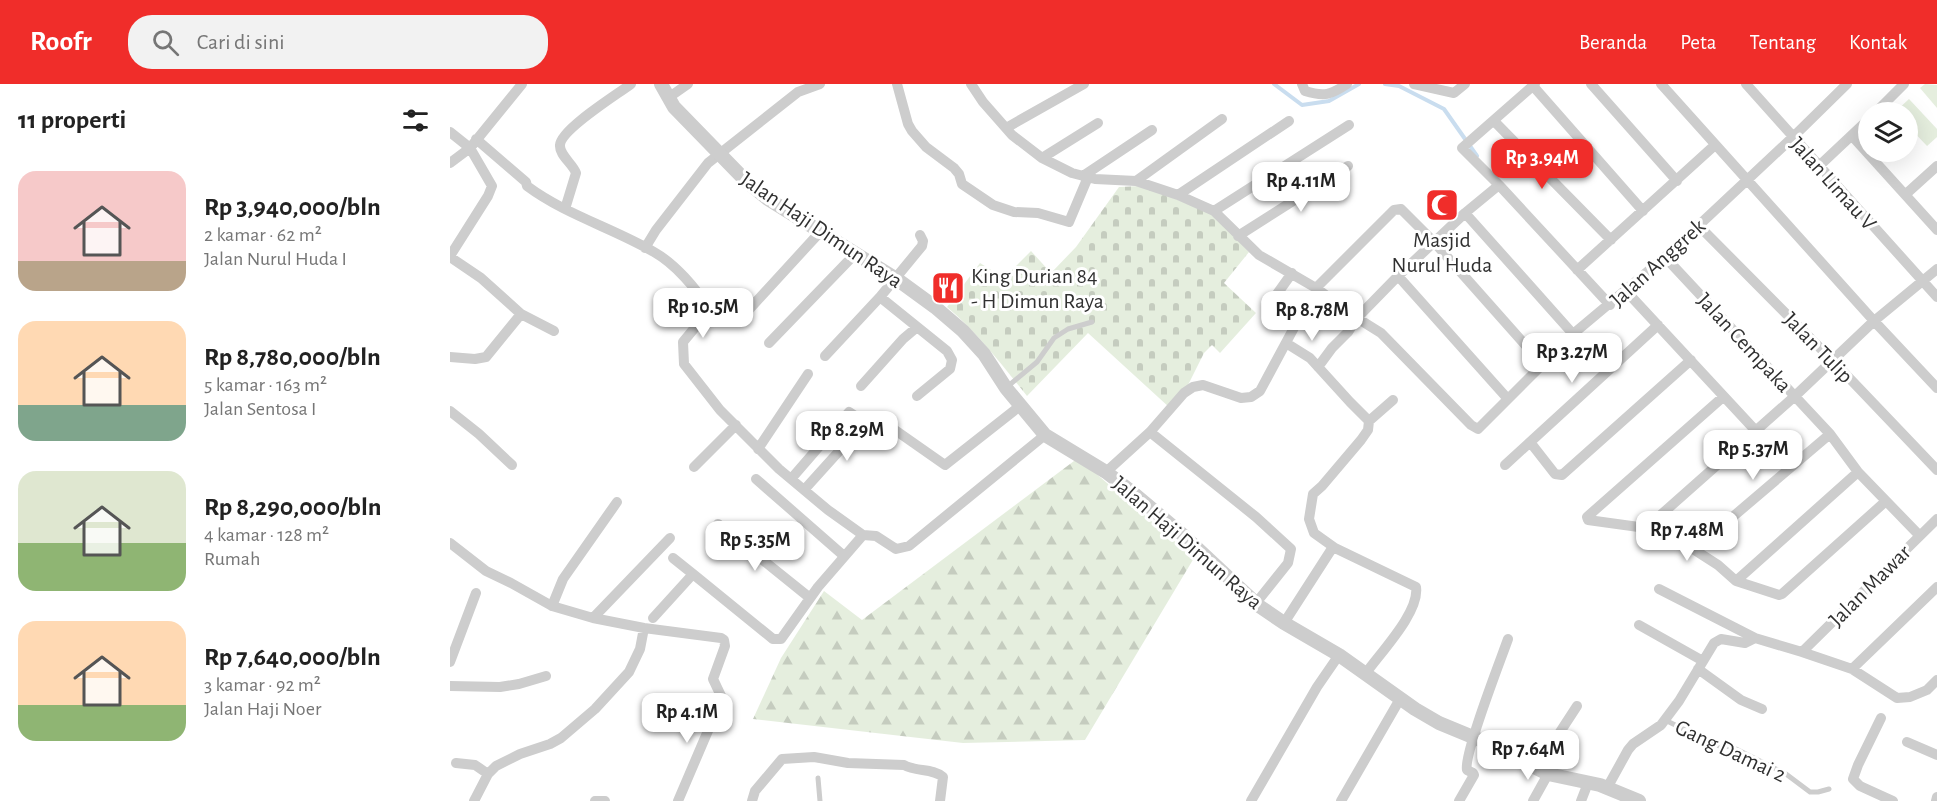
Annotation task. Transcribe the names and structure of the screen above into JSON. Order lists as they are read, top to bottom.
{
  "streets": {
    "street": [
      "Jalan Limau V",
      "Jalan Haji Dimun Raya",
      "Jalan Anggrek",
      "Jalan Cempaka",
      "Jalan Tulip",
      "Jalan Mawar"
    ],
    "lane": ["Gang Damai 2"]
  },
  "crossings": [
    ["Jalan Limau V", "Jalan Anggrek"],
    ["Jalan Anggrek", "Jalan Cempaka"],
    ["Jalan Anggrek", "Jalan Tulip"],
    ["Jalan Cempaka", "Jalan Mawar"]
  ],
  "places": {
    "mosque": ["Masjid Nurul Huda"],
    "restaurant": ["King Durian 84 - H Dimun Raya"]
  },
  "page": {
    "header": "Roofr",
    "search": "Cari di sini",
    "nav": [
      "Beranda",
      "Peta",
      "Tentang",
      "Kontak"
    ],
    "heading": "11 properti",
    "price": [
      "Rp 3.94M",
      "Rp 4.11M",
      "Rp 10.5M",
      "Rp 8.78M",
      "Rp 3.27M",
      "Rp 8.29M",
      "Rp 5.37M",
      "Rp 7.48M",
      "Rp 5.35M",
      "Rp 4.1M",
      "Rp 7.64M"
    ],
    "list": [
      {
        "name": "Rp 3,940,000/bln",
        "note": "2 kamar · 62 m² · Jalan Nurul Huda I"
      },
      {
        "name": "Rp 8,780,000/bln",
        "note": "5 kamar · 163 m² · Jalan Sentosa I"
      },
      {
        "name": "Rp 8,290,000/bln",
        "note": "4 kamar · 128 m² · Rumah"
      },
      {
        "name": "Rp 7,640,000/bln",
        "note": "3 kamar · 92 m² · Jalan Haji Noer"
      }
    ]
  }
}
